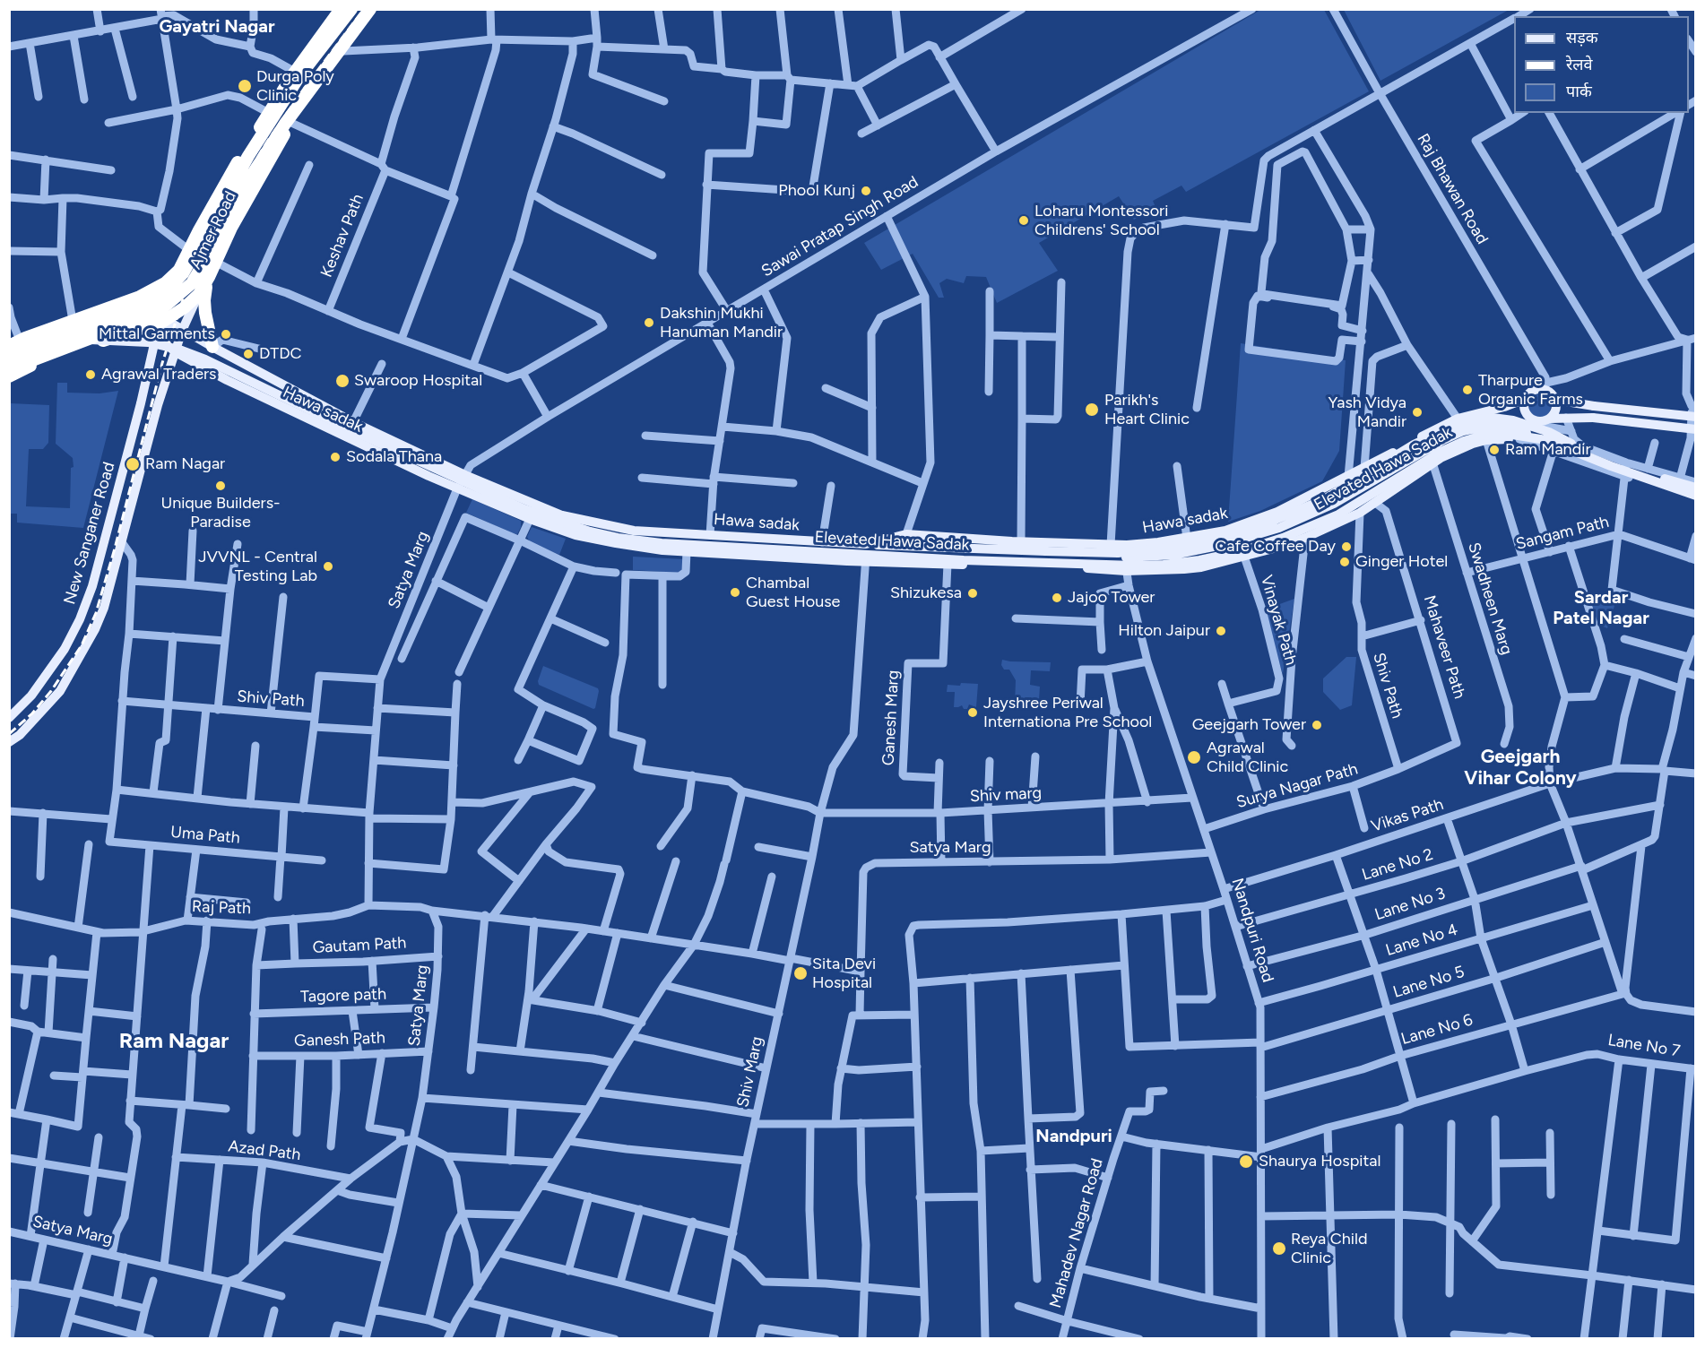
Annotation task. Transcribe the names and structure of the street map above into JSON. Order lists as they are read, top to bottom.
{
  "streets": {
    "highway": ["Ajmer Road"],
    "main road": ["Hawa sadak", "Elevated Hawa Sadak", "New Sanganer Road"],
    "street": [
      "Raj Bhawan Road",
      "Sawai Pratap Singh Road",
      "Keshav Path",
      "Sangam Path",
      "Satya Marg",
      "Swadheen Marg",
      "Vinayak Path",
      "Mahaveer Path",
      "Shiv Path",
      "Ganesh Marg",
      "Surya Nagar Path",
      "Shiv marg",
      "Vikas Path",
      "Uma Path",
      "Lane No 2",
      "Lane No 3",
      "Raj Path",
      "Nandpuri Road",
      "Lane No 4",
      "Gautam Path",
      "Lane No 5",
      "Tagore path",
      "Lane No 6",
      "Ganesh Path",
      "Lane No 7",
      "Shiv Marg",
      "Azad Path",
      "Mahadev Nagar Road"
    ]
  },
  "crossings": [
    ["Raj Bhawan Road", "Hawa sadak"],
    ["Sawai Pratap Singh Road", "Hawa sadak"],
    ["Sawai Pratap Singh Road", "Satya Marg"],
    ["Ajmer Road", "Hawa sadak"],
    ["Ajmer Road", "New Sanganer Road"],
    ["Hawa sadak", "Elevated Hawa Sadak"],
    ["Hawa sadak", "New Sanganer Road"],
    ["Hawa sadak", "Satya Marg"],
    ["Hawa sadak", "Swadheen Marg"],
    ["Hawa sadak", "Vinayak Path"],
    ["Hawa sadak", "Mahaveer Path"],
    ["Hawa sadak", "Ganesh Marg"],
    ["Hawa sadak", "Nandpuri Road"],
    ["Hawa sadak", "Shiv Marg"],
    ["Elevated Hawa Sadak", "Shiv Marg"],
    ["Sangam Path", "Swadheen Marg"],
    ["Satya Marg", "Shiv Path"],
    ["Satya Marg", "Raj Path"],
    ["Satya Marg", "Nandpuri Road"],
    ["Satya Marg", "Gautam Path"],
    ["Satya Marg", "Tagore path"],
    ["Satya Marg", "Ganesh Path"],
    ["Mahaveer Path", "Shiv Path"],
    ["Mahaveer Path", "Surya Nagar Path"],
    ["Shiv Path", "Surya Nagar Path"],
    ["Surya Nagar Path", "Nandpuri Road"],
    ["Shiv marg", "Nandpuri Road"],
    ["Shiv marg", "Shiv Marg"],
    ["Vikas Path", "Nandpuri Road"],
    ["Lane No 2", "Nandpuri Road"],
    ["Lane No 3", "Nandpuri Road"],
    ["Raj Path", "Gautam Path"],
    ["Nandpuri Road", "Lane No 4"],
    ["Nandpuri Road", "Lane No 5"],
    ["Nandpuri Road", "Lane No 6"],
    ["Lane No 5", "Lane No 6"]
  ],
  "districts": [
    "Gayatri Nagar",
    "Sardar Patel Nagar",
    "Geejgarh Vihar Colony",
    "Ram Nagar",
    "Nandpuri"
  ],
  "places": [
    "Durga Poly Clinic",
    "Phool Kunj",
    "Loharu Montessori Childrens' School",
    "Dakshin Mukhi Hanuman Mandir",
    "Mittal Garments",
    "DTDC",
    "Agrawal Traders",
    "Swaroop Hospital",
    "Tharpure Organic Farms",
    "Parikh's Heart Clinic",
    "Yash Vidya Mandir",
    "Ram Mandir",
    "Sodala Thana",
    "Ram Nagar",
    "Unique Builders- Paradise",
    "Cafe Coffee Day",
    "Ginger Hotel",
    "JVVNL - Central Testing Lab",
    "Chambal Guest House",
    "Shizukesa",
    "Jajoo Tower",
    "Hilton Jaipur",
    "Jayshree Periwal Internationa Pre School",
    "Geejgarh Tower",
    "Agrawal Child Clinic",
    "Sita Devi Hospital",
    "Shaurya Hospital",
    "Reya Child Clinic"
  ],
  "legend": ["सड़क", "रेलवे", "पार्क"]
}
